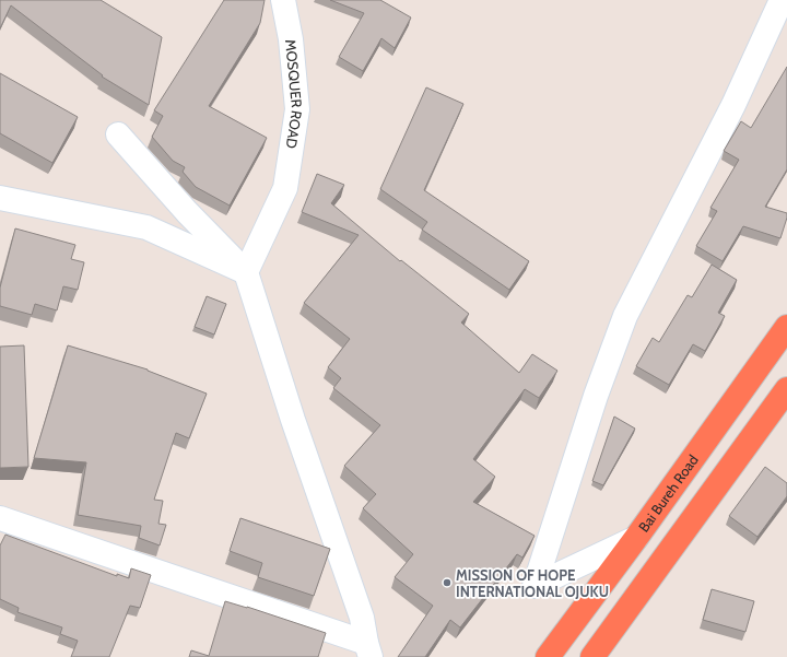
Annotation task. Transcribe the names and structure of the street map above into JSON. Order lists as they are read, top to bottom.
{
  "streets": {
    "highway": ["Bai Bureh Road"],
    "street": ["MOSQUER ROAD"]
  },
  "places": ["MISSION OF HOPE INTERNATIONAL OJUKU"]
}
